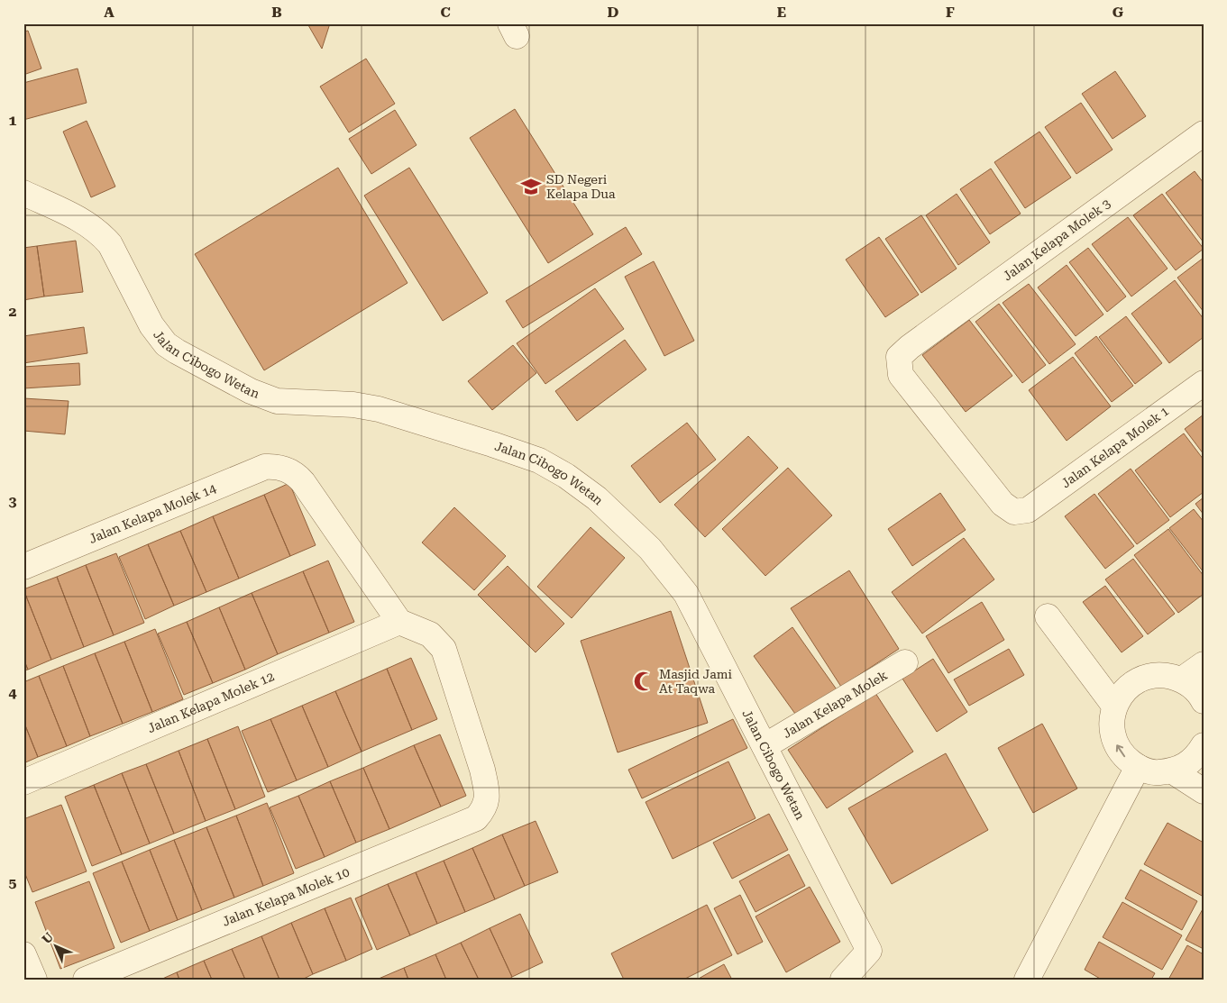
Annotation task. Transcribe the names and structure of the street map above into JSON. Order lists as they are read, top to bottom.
{
  "streets": {
    "street": [
      "Jalan Kelapa Molek 3",
      "Jalan Cibogo Wetan",
      "Jalan Kelapa Molek 1",
      "Jalan Kelapa Molek 14",
      "Jalan Kelapa Molek 12",
      "Jalan Kelapa Molek",
      "Jalan Kelapa Molek 10"
    ]
  },
  "crossings": [
    ["Jalan Kelapa Molek 3", "Jalan Kelapa Molek 1"],
    ["Jalan Cibogo Wetan", "Jalan Kelapa Molek"],
    ["Jalan Kelapa Molek 14", "Jalan Kelapa Molek 12"],
    ["Jalan Kelapa Molek 14", "Jalan Kelapa Molek 10"],
    ["Jalan Kelapa Molek 12", "Jalan Kelapa Molek 10"]
  ],
  "places": {
    "school or university": ["SD Negeri Kelapa Dua"],
    "mosque": ["Masjid Jami At Taqwa"]
  },
  "north": "top left",
  "grid": {
    "columns": [
      "A",
      "B",
      "C",
      "D",
      "E",
      "F",
      "G"
    ],
    "rows": [
      "1",
      "2",
      "3",
      "4",
      "5"
    ]
  }
}
